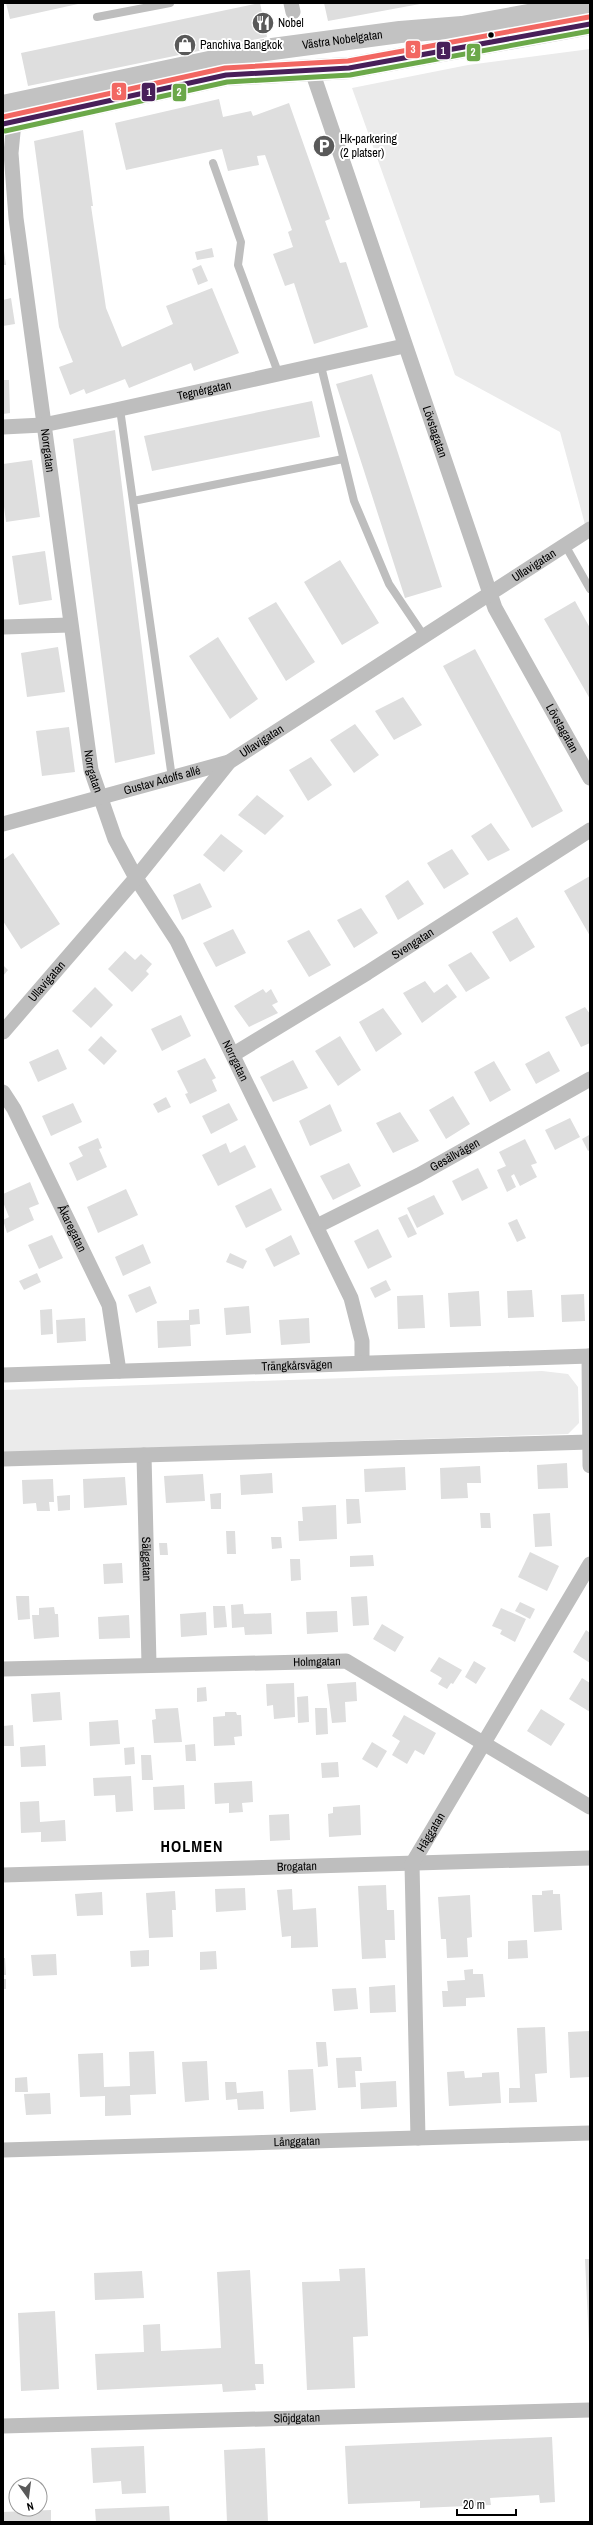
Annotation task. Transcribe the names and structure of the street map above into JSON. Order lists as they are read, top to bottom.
{
  "streets": {
    "main road": ["Västra Nobelgatan"],
    "street": [
      "Tegnérgatan",
      "Lövstagatan",
      "Norrgatan",
      "Ullavigatan",
      "Gustav Adolfs allé",
      "Svengatan",
      "Gesällvägen",
      "Åkaregatan",
      "Trängkårsvägen",
      "Sälggatan",
      "Holmgatan",
      "Häggatan",
      "Brogatan",
      "Långgatan",
      "Slöjdgatan"
    ]
  },
  "crossings": [
    ["Västra Nobelgatan", "Norrgatan"],
    ["Tegnérgatan", "Lövstagatan"],
    ["Tegnérgatan", "Norrgatan"],
    ["Lövstagatan", "Ullavigatan"],
    ["Norrgatan", "Ullavigatan"],
    ["Norrgatan", "Gustav Adolfs allé"],
    ["Norrgatan", "Svengatan"],
    ["Norrgatan", "Gesällvägen"],
    ["Norrgatan", "Trängkårsvägen"],
    ["Ullavigatan", "Gustav Adolfs allé"],
    ["Åkaregatan", "Trängkårsvägen"],
    ["Sälggatan", "Holmgatan"],
    ["Holmgatan", "Häggatan"],
    ["Häggatan", "Brogatan"],
    ["Häggatan", "Långgatan"]
  ],
  "districts": ["HOLMEN"],
  "places": {
    "restaurant": ["Nobel"],
    "shop": ["Panchiva Bangkok"],
    "parking": ["Hk-parkering (2 platser)"]
  },
  "lines": ["transit line 3", "transit line 1", "transit line 2"],
  "scale_bar": "20 m",
  "north": "bottom"
}
